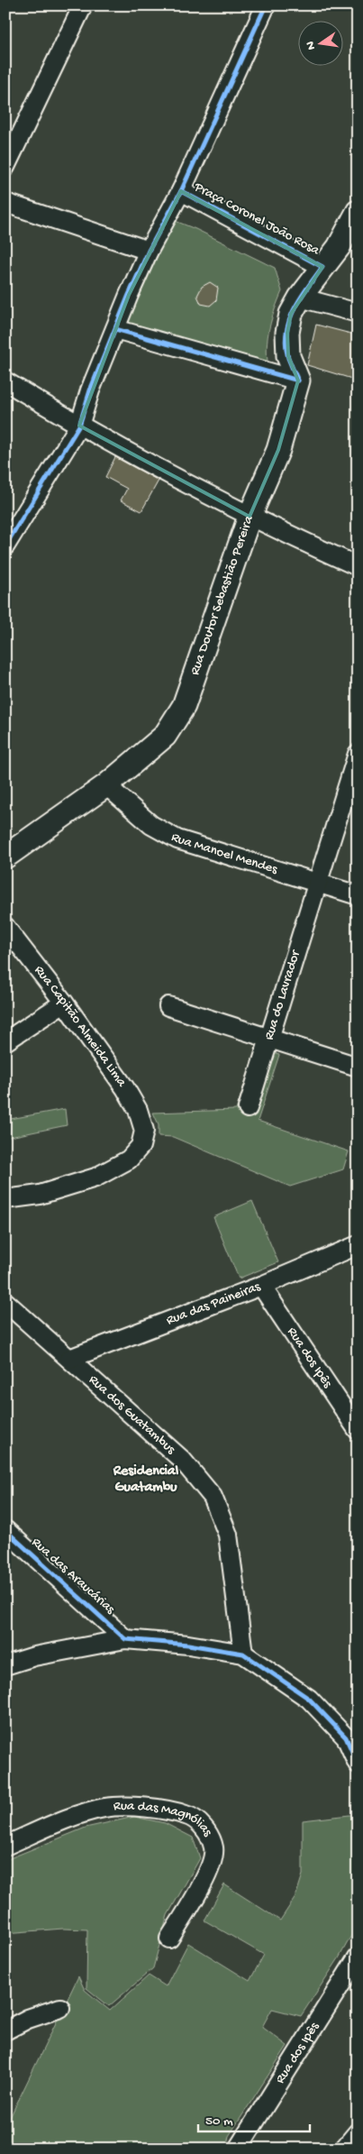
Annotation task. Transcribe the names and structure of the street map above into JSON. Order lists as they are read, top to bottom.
{
  "streets": {
    "street": [
      "Praça Coronel João Rosa",
      "Rua Doutor Sebastião Pereira",
      "Rua Manoel Mendes",
      "Rua do Lavrador",
      "Rua Capitão Almeida Lima",
      "Rua das Paineiras",
      "Rua dos Ipês",
      "Rua dos Guatambus",
      "Rua das Araucárias",
      "Rua das Magnólias"
    ]
  },
  "crossings": [
    ["Praça Coronel João Rosa", "Rua Doutor Sebastião Pereira"],
    ["Rua Doutor Sebastião Pereira", "Rua Manoel Mendes"],
    ["Rua Manoel Mendes", "Rua do Lavrador"],
    ["Rua das Paineiras", "Rua dos Ipês"],
    ["Rua das Paineiras", "Rua dos Guatambus"]
  ],
  "districts": ["Residencial Guatambu"],
  "scale_bar": "50 m",
  "north": "left"
}
